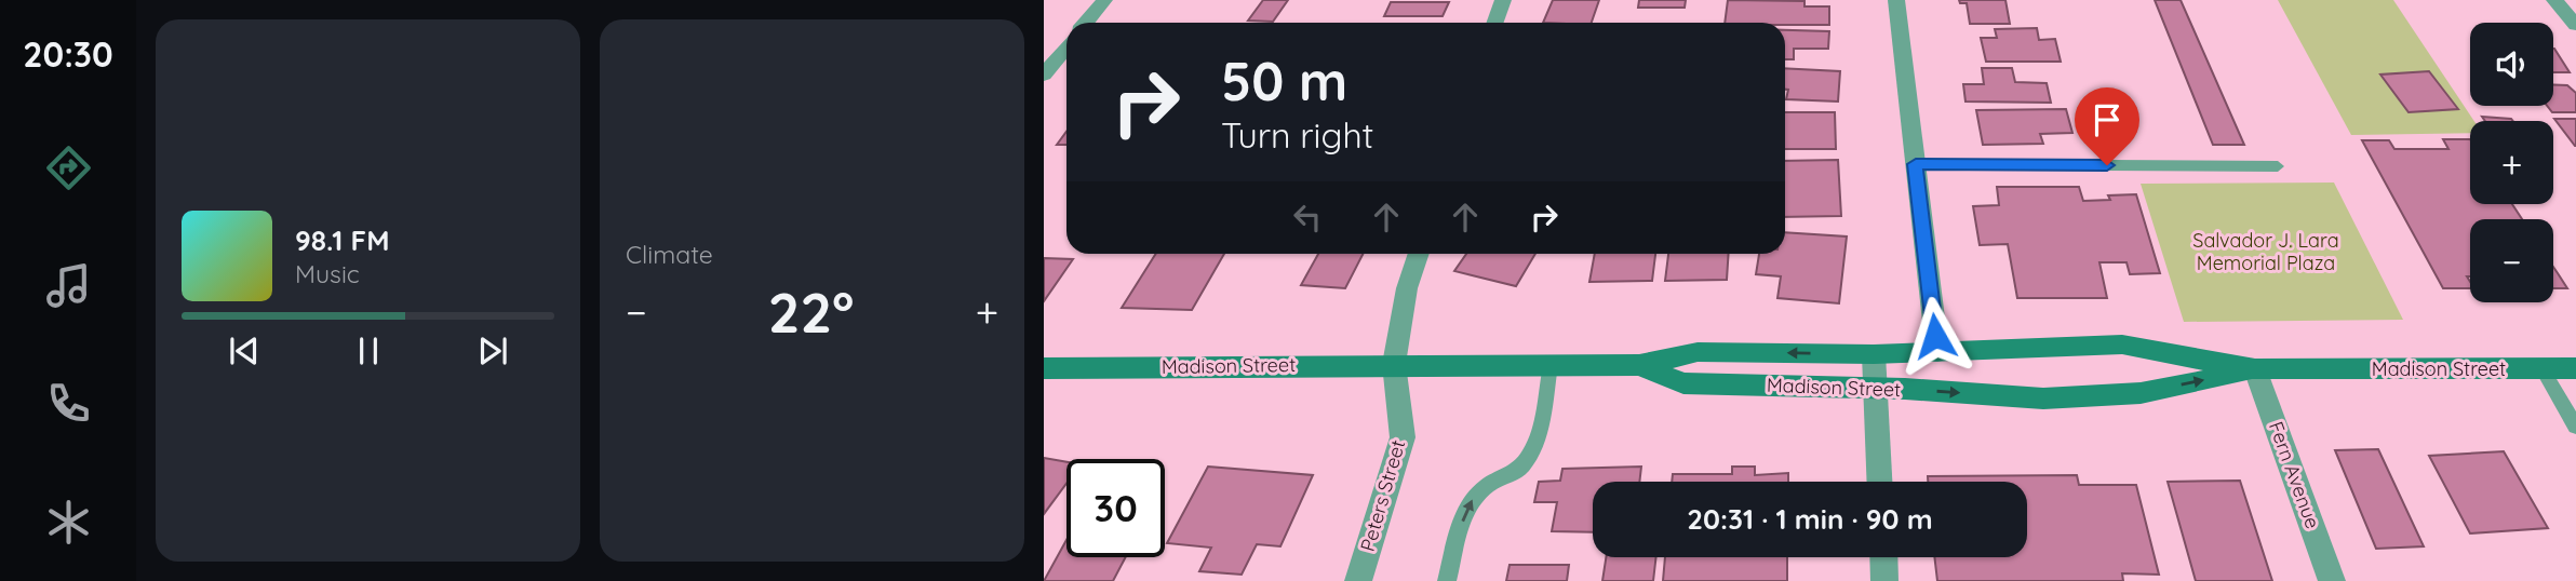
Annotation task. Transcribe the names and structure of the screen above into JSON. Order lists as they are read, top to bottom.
{
  "streets": {
    "street": ["Madison Street", "Fern Avenue", "Peters Street"]
  },
  "crossings": [
    ["Madison Street", "Fern Avenue"],
    ["Madison Street", "Peters Street"]
  ],
  "parks": ["Salvador J. Lara Memorial Plaza"],
  "page": {
    "tabs": "20:30",
    "tile": "Climate",
    "map_buttons": ["+", "−"],
    "turn": ["50 m", "Turn right"],
    "song": ["98.1 FM", "Music"],
    "heat": ["−", "22°", "+"],
    "limit": "30",
    "trip": "20:31 · 1 min · 90 m"
  }
}
